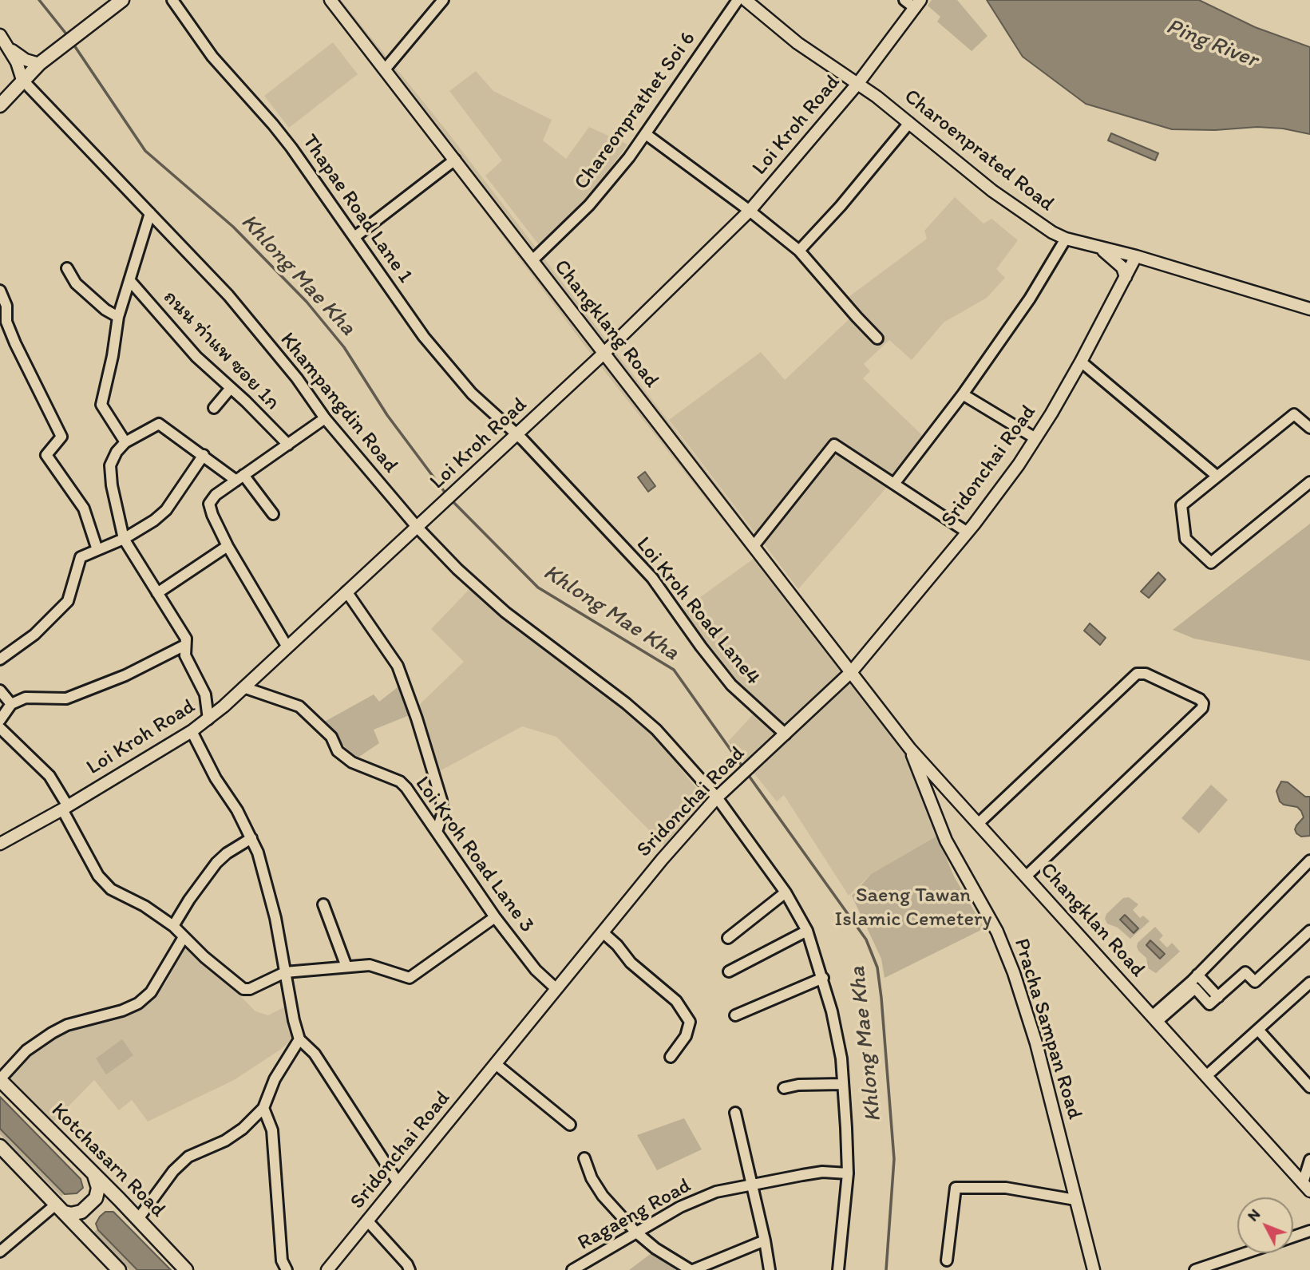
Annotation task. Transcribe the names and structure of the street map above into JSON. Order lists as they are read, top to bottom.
{
  "streets": {
    "main road": ["Kotchasarn Road"],
    "street": [
      "Chareonprathet Soi 6",
      "Loi Kroh Road",
      "Charoenprated Road",
      "Thapae Road Lane 1",
      "Changklang Road",
      "ถนน ท่าแพ ซอย 1ก",
      "Khampangdin Road",
      "Sridonchai Road",
      "Loi Kroh Road Lane4",
      "Loi Kroh Road Lane 3",
      "Changklan Road",
      "Pracha Sampan Road",
      "Ragaeng Road"
    ]
  },
  "crossings": [
    ["Chareonprathet Soi 6", "Changklang Road"],
    ["Loi Kroh Road", "Charoenprated Road"],
    ["Loi Kroh Road", "Thapae Road Lane 1"],
    ["Loi Kroh Road", "Changklang Road"],
    ["Loi Kroh Road", "Khampangdin Road"],
    ["Loi Kroh Road", "Loi Kroh Road Lane4"],
    ["Loi Kroh Road", "Loi Kroh Road Lane 3"],
    ["Charoenprated Road", "Sridonchai Road"],
    ["Thapae Road Lane 1", "Loi Kroh Road Lane4"],
    ["Changklang Road", "Sridonchai Road"],
    ["Changklang Road", "Changklan Road"],
    ["Khampangdin Road", "Sridonchai Road"],
    ["Khampangdin Road", "Ragaeng Road"],
    ["Sridonchai Road", "Loi Kroh Road Lane4"],
    ["Sridonchai Road", "Loi Kroh Road Lane 3"],
    ["Sridonchai Road", "Changklan Road"],
    ["Changklan Road", "Pracha Sampan Road"]
  ],
  "water": ["Ping River", "Khlong Mae Kha"],
  "parks": ["Saeng Tawan Islamic Cemetery"],
  "north": "top left"
}
